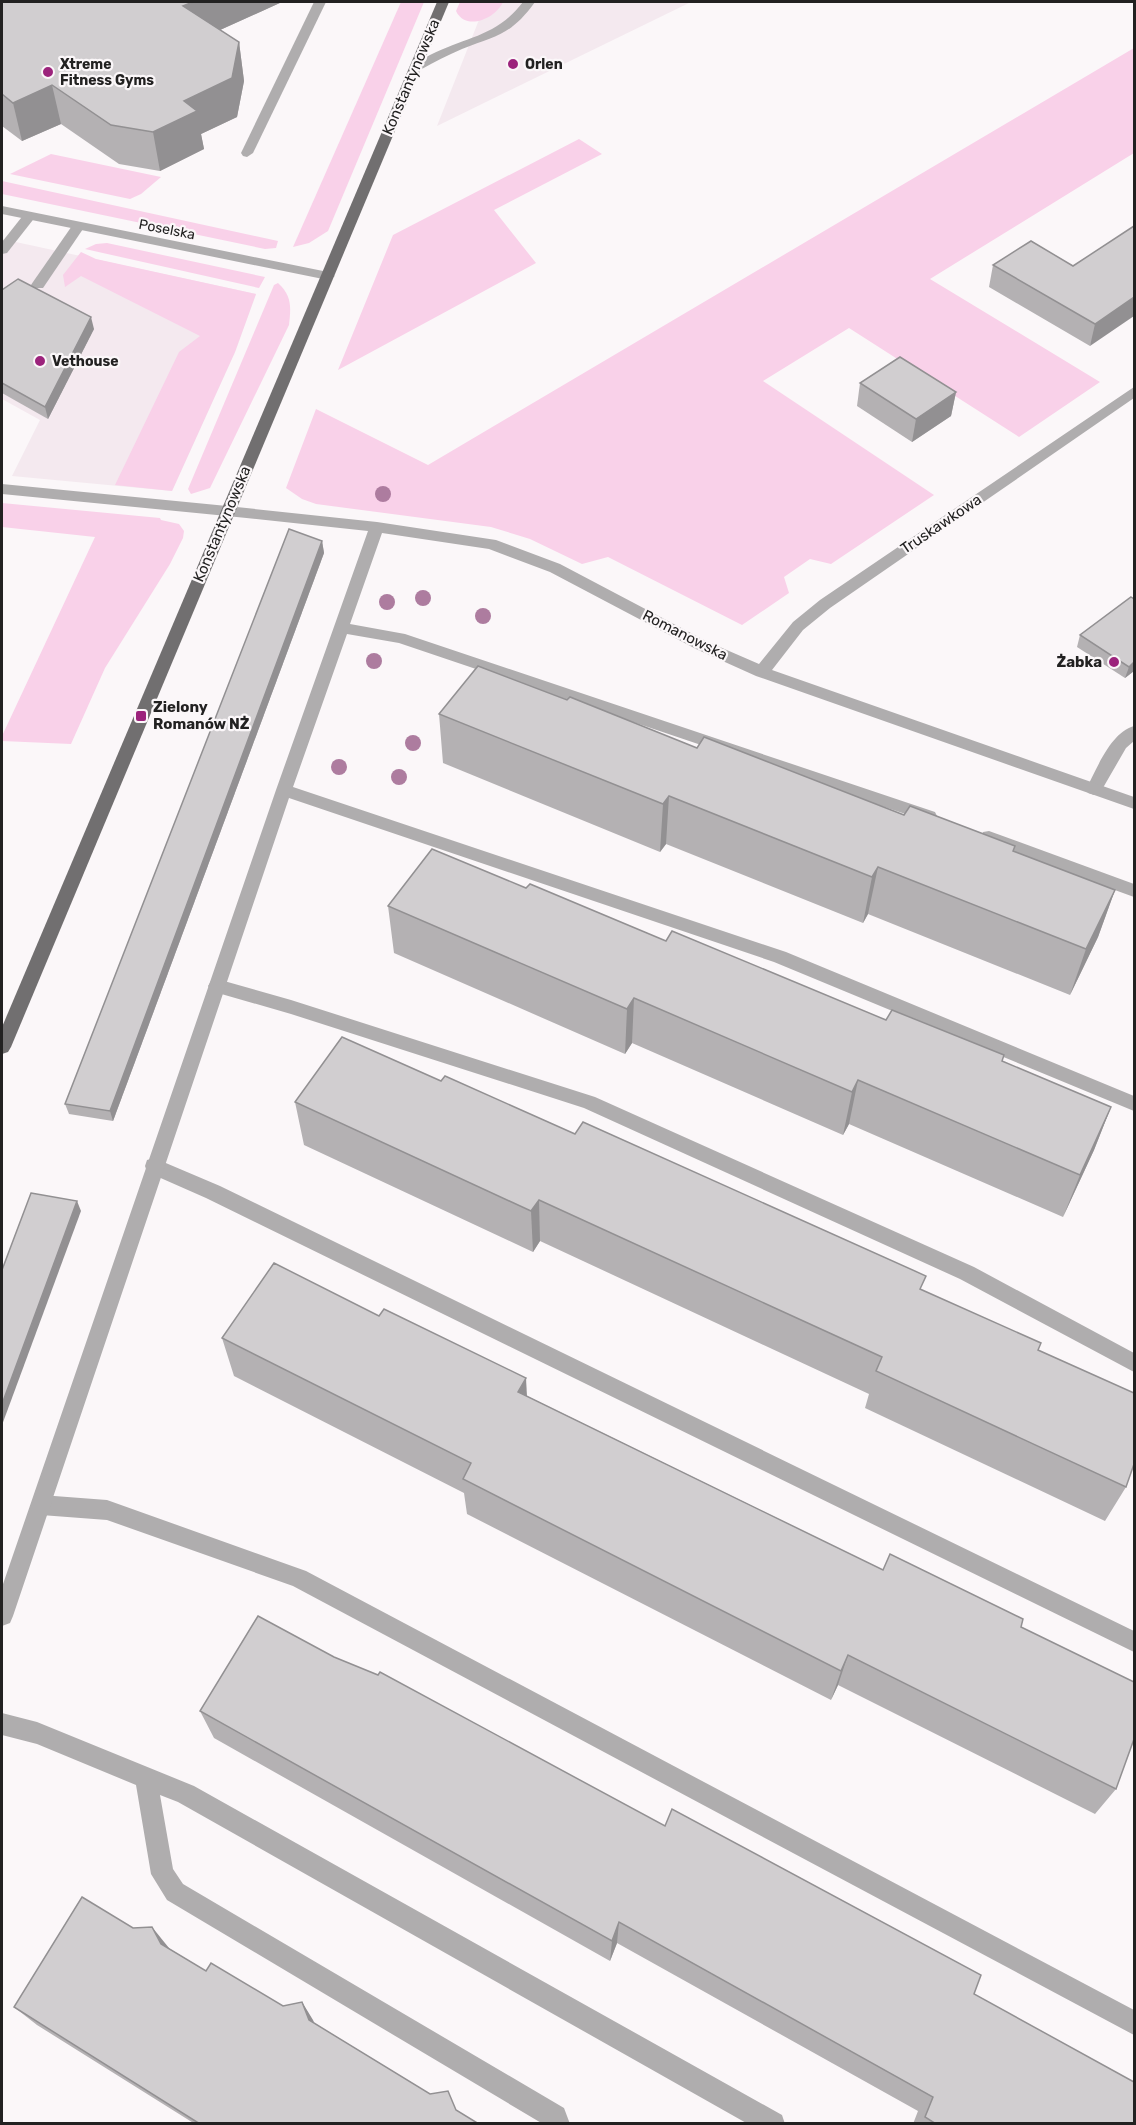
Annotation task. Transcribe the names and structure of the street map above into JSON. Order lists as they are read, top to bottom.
{
  "streets": {
    "main road": ["Konstantynowska"],
    "street": ["Poselska", "Truskawkowa", "Romanowska"]
  },
  "crossings": [
    ["Konstantynowska", "Poselska"],
    ["Konstantynowska", "Romanowska"],
    ["Truskawkowa", "Romanowska"]
  ],
  "places": {
    "other": [
      "Orlen",
      "Xtreme Fitness Gyms",
      "Vethouse",
      "Żabka"
    ],
    "transit": ["Zielony Romanów NŻ"]
  }
}
